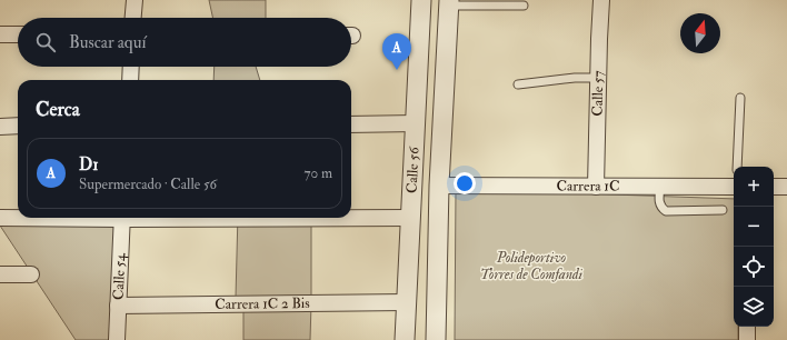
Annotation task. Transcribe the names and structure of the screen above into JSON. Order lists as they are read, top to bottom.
{
  "streets": {
    "street": [
      "Calle 57",
      "Calle 56",
      "Carrera 1C",
      "Calle 54",
      "Carrera 1C 2 Bis"
    ]
  },
  "crossings": [
    ["Calle 57", "Carrera 1C"],
    ["Calle 56", "Carrera 1C"],
    ["Calle 56", "Carrera 1C 2 Bis"],
    ["Calle 54", "Carrera 1C 2 Bis"]
  ],
  "parks": ["Polideportivo Torres de Comfandi"],
  "north": "top",
  "page": {
    "search": "Buscar aquí",
    "pins": "A",
    "heading": "Cerca",
    "list": [
      {
        "mark": "A",
        "name": "D1",
        "note": "Supermercado · Calle 56",
        "value": "70 m"
      }
    ],
    "map_buttons": ["+", "−"]
  }
}
